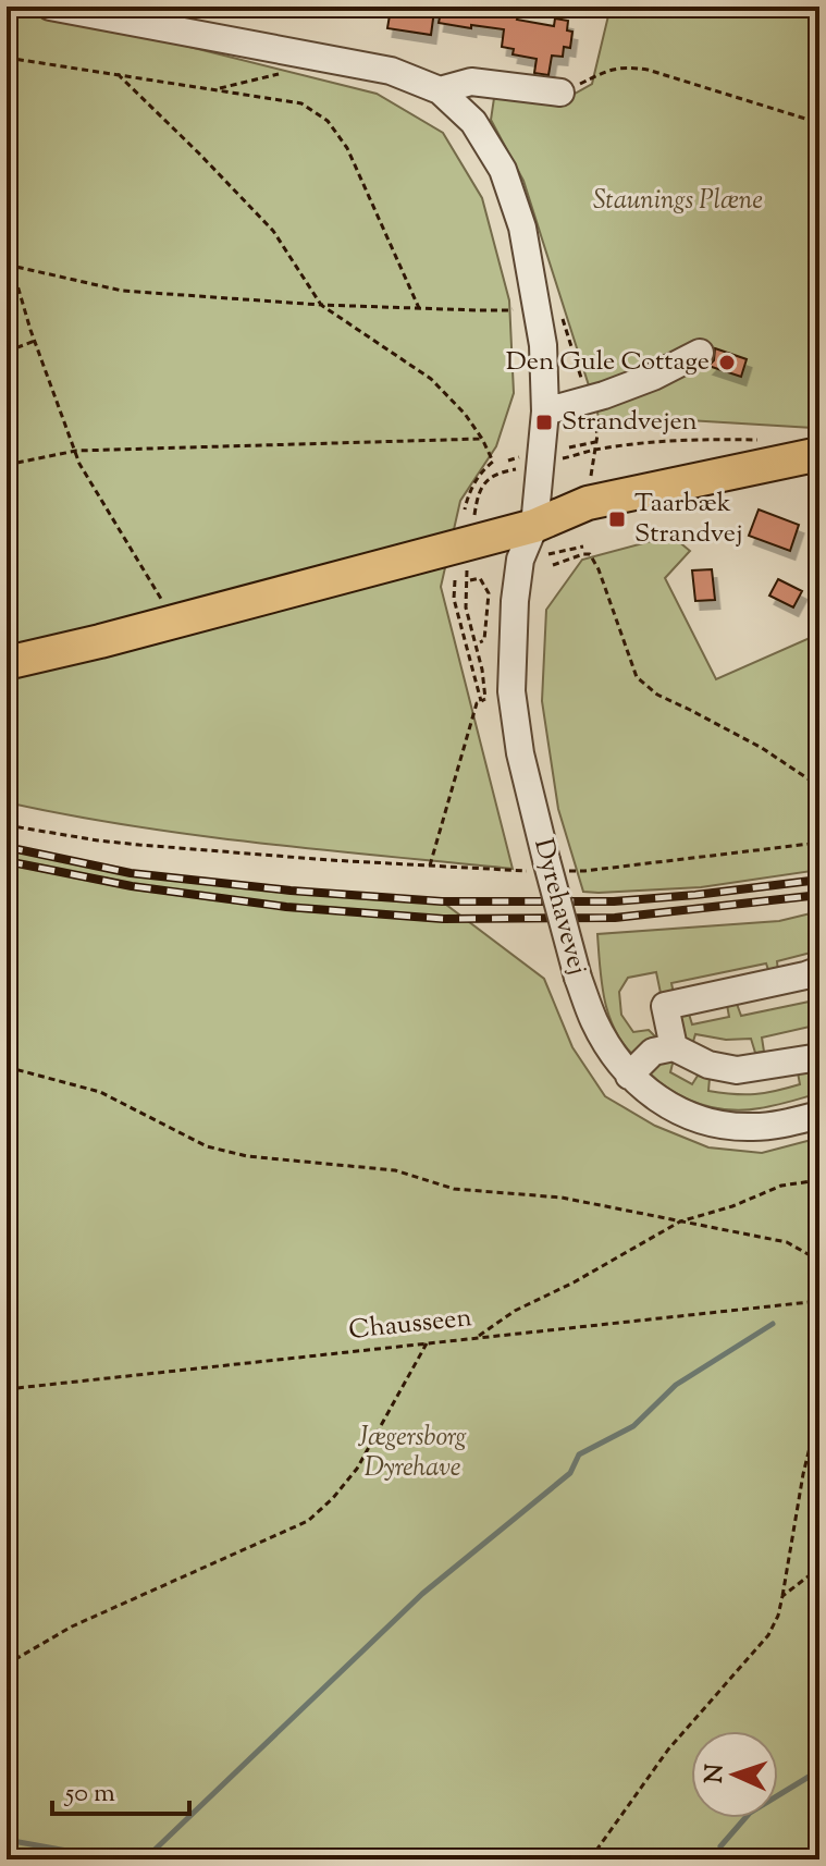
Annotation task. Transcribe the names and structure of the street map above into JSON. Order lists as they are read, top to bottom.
{
  "streets": {
    "street": ["Dyrehavevej"],
    "path": ["Chausseen"]
  },
  "parks": ["Staunings Plæne", "Jægersborg Dyrehave"],
  "places": {
    "other": ["Den Gule Cottage"],
    "transit": ["Strandvejen", "Taarbæk Strandvej"]
  },
  "scale_bar": "50 m",
  "north": "left"
}
